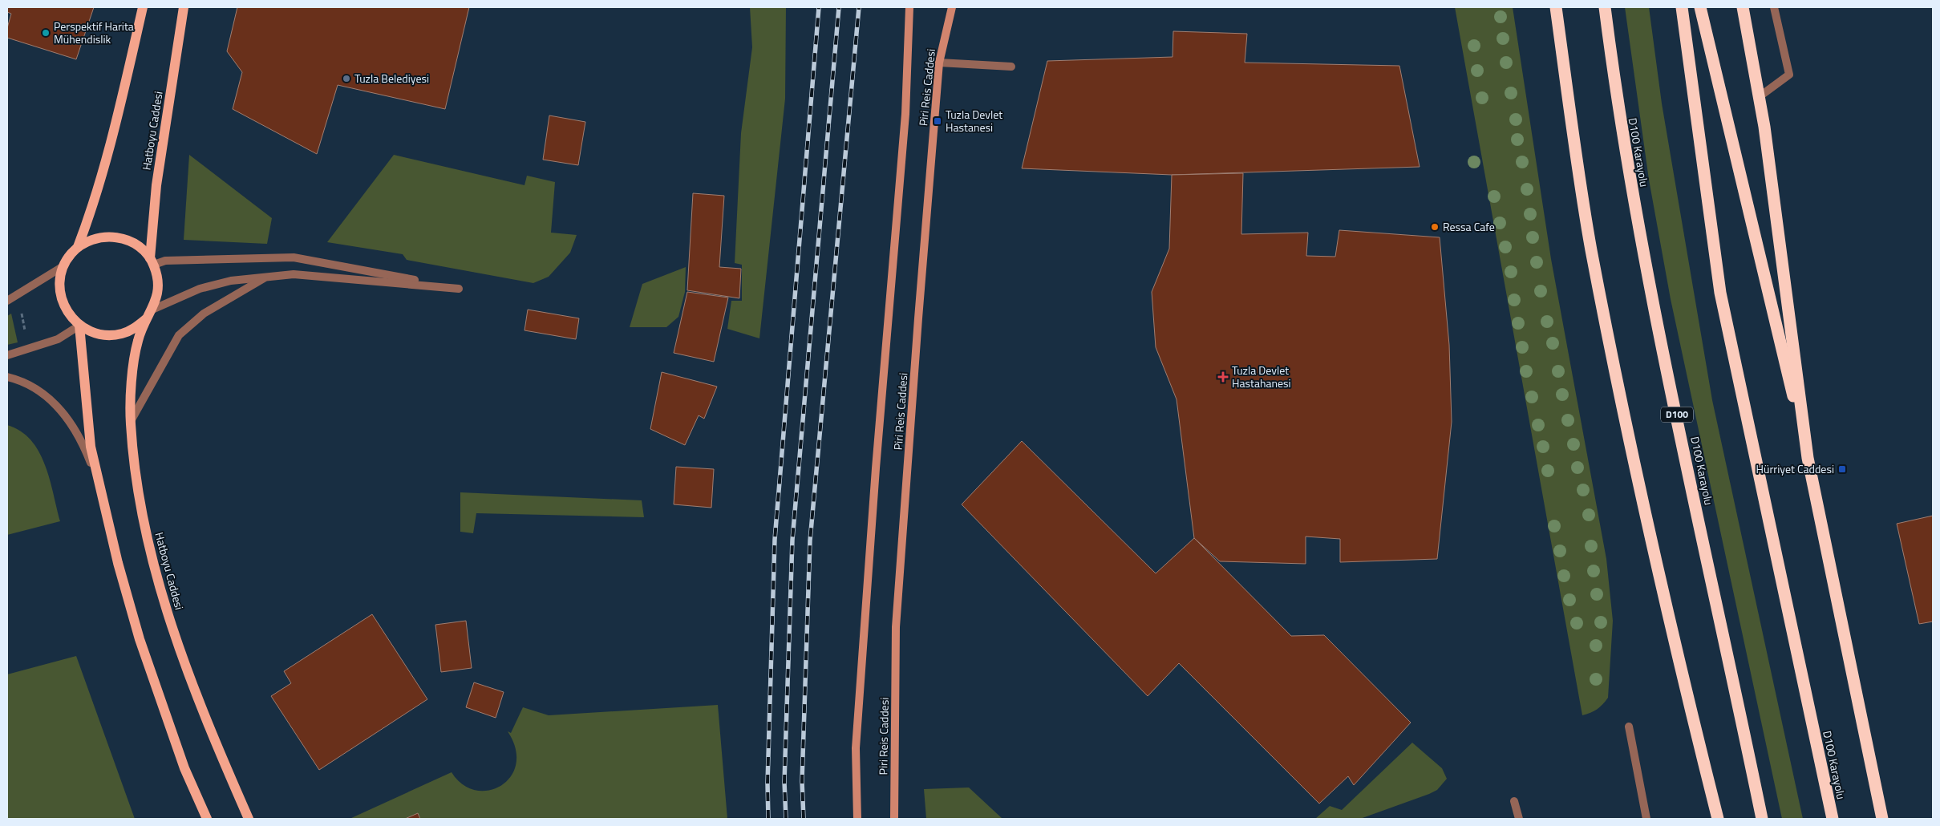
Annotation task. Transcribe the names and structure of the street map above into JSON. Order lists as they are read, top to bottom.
{
  "streets": {
    "highway": ["D100 Karayolu", "D100"],
    "main road": ["Hatboyu Caddesi"],
    "street": ["Piri Reis Caddesi"]
  },
  "places": {
    "other": ["Perspektif Harita Mühendislik", "Tuzla Belediyesi", "Ressa Cafe"],
    "transit": ["Tuzla Devlet Hastanesi", "Hürriyet Caddesi"],
    "health": ["Tuzla Devlet Hastahanesi"]
  }
}
